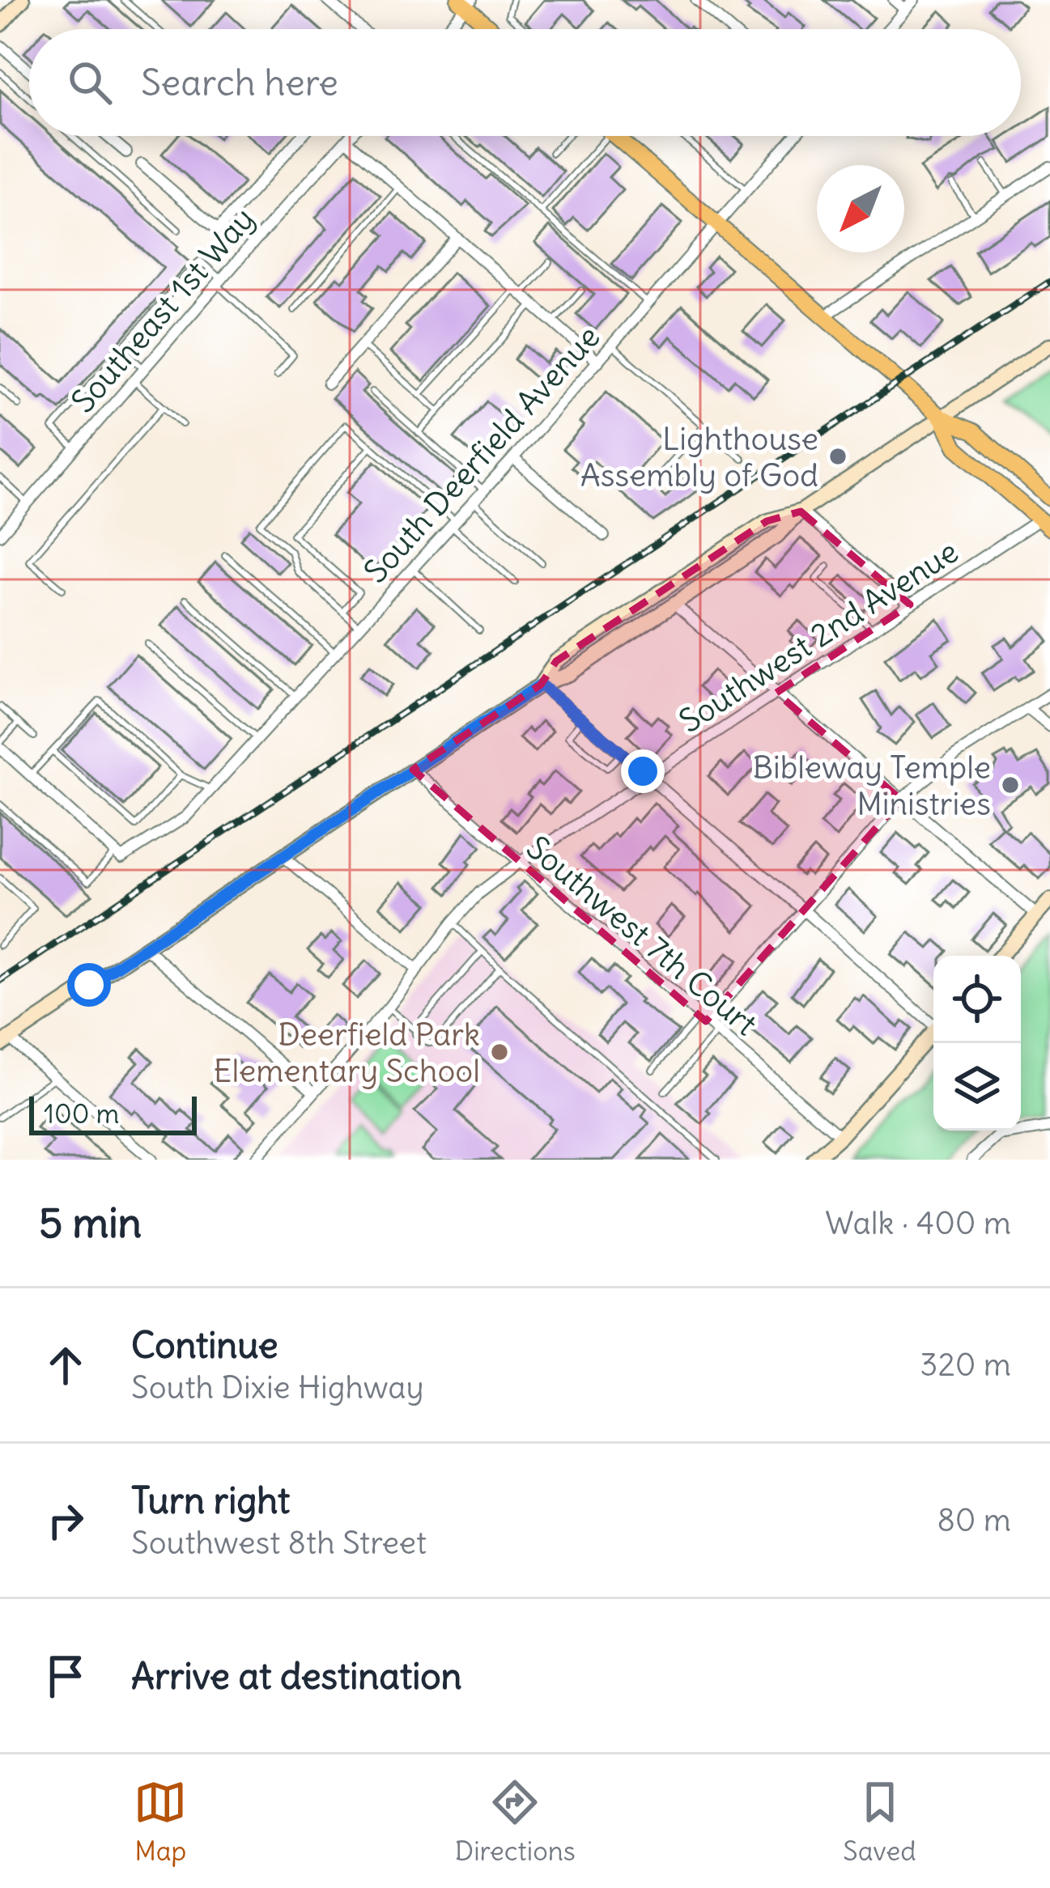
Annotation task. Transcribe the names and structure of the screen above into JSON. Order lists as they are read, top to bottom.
{
  "streets": {
    "street": [
      "Southeast 1st Way",
      "South Deerfield Avenue",
      "Southwest 2nd Avenue",
      "Southwest 7th Court"
    ]
  },
  "crossings": [
    ["Southwest 2nd Avenue", "Southwest 7th Court"]
  ],
  "places": ["Lighthouse Assembly of God", "Bibleway Temple Ministries", "Deerfield Park Elementary School"],
  "scale_bar": "100 m",
  "north": "bottom left",
  "page": {
    "search": "Search here",
    "scale": "100 m",
    "heading": ["5 min", "Walk · 400 m"],
    "list": [
      ["Continue", "South Dixie Highway", "320 m"],
      ["Turn right", "Southwest 8th Street", "80 m"],
      "Arrive at destination"
    ],
    "nav": ["Map", "Directions", "Saved"]
  }
}
